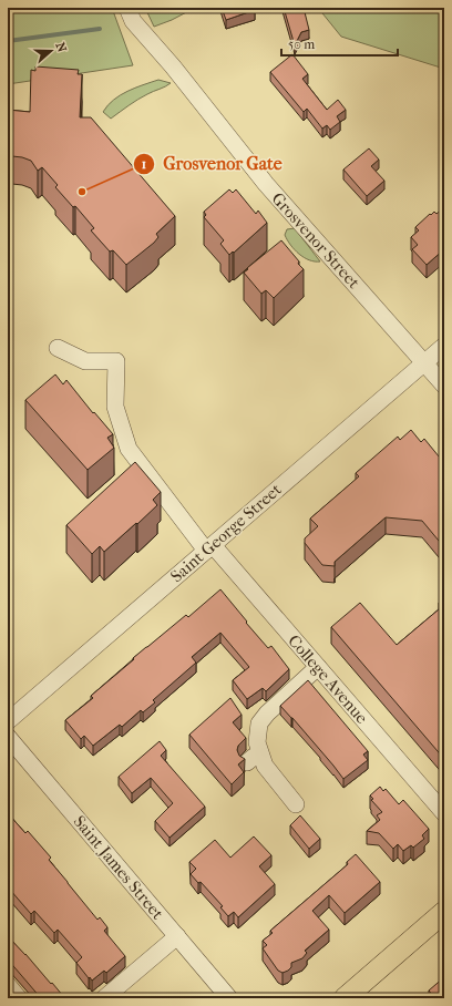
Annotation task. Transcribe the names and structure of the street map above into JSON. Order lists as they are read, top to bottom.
{
  "streets": {
    "street": [
      "Grosvenor Street",
      "Saint George Street",
      "College Avenue",
      "Saint James Street"
    ]
  },
  "crossings": [
    ["Grosvenor Street", "Saint George Street"],
    ["Saint George Street", "College Avenue"]
  ],
  "places": ["Grosvenor Gate"],
  "scale_bar": "50 m",
  "north": "right"
}
